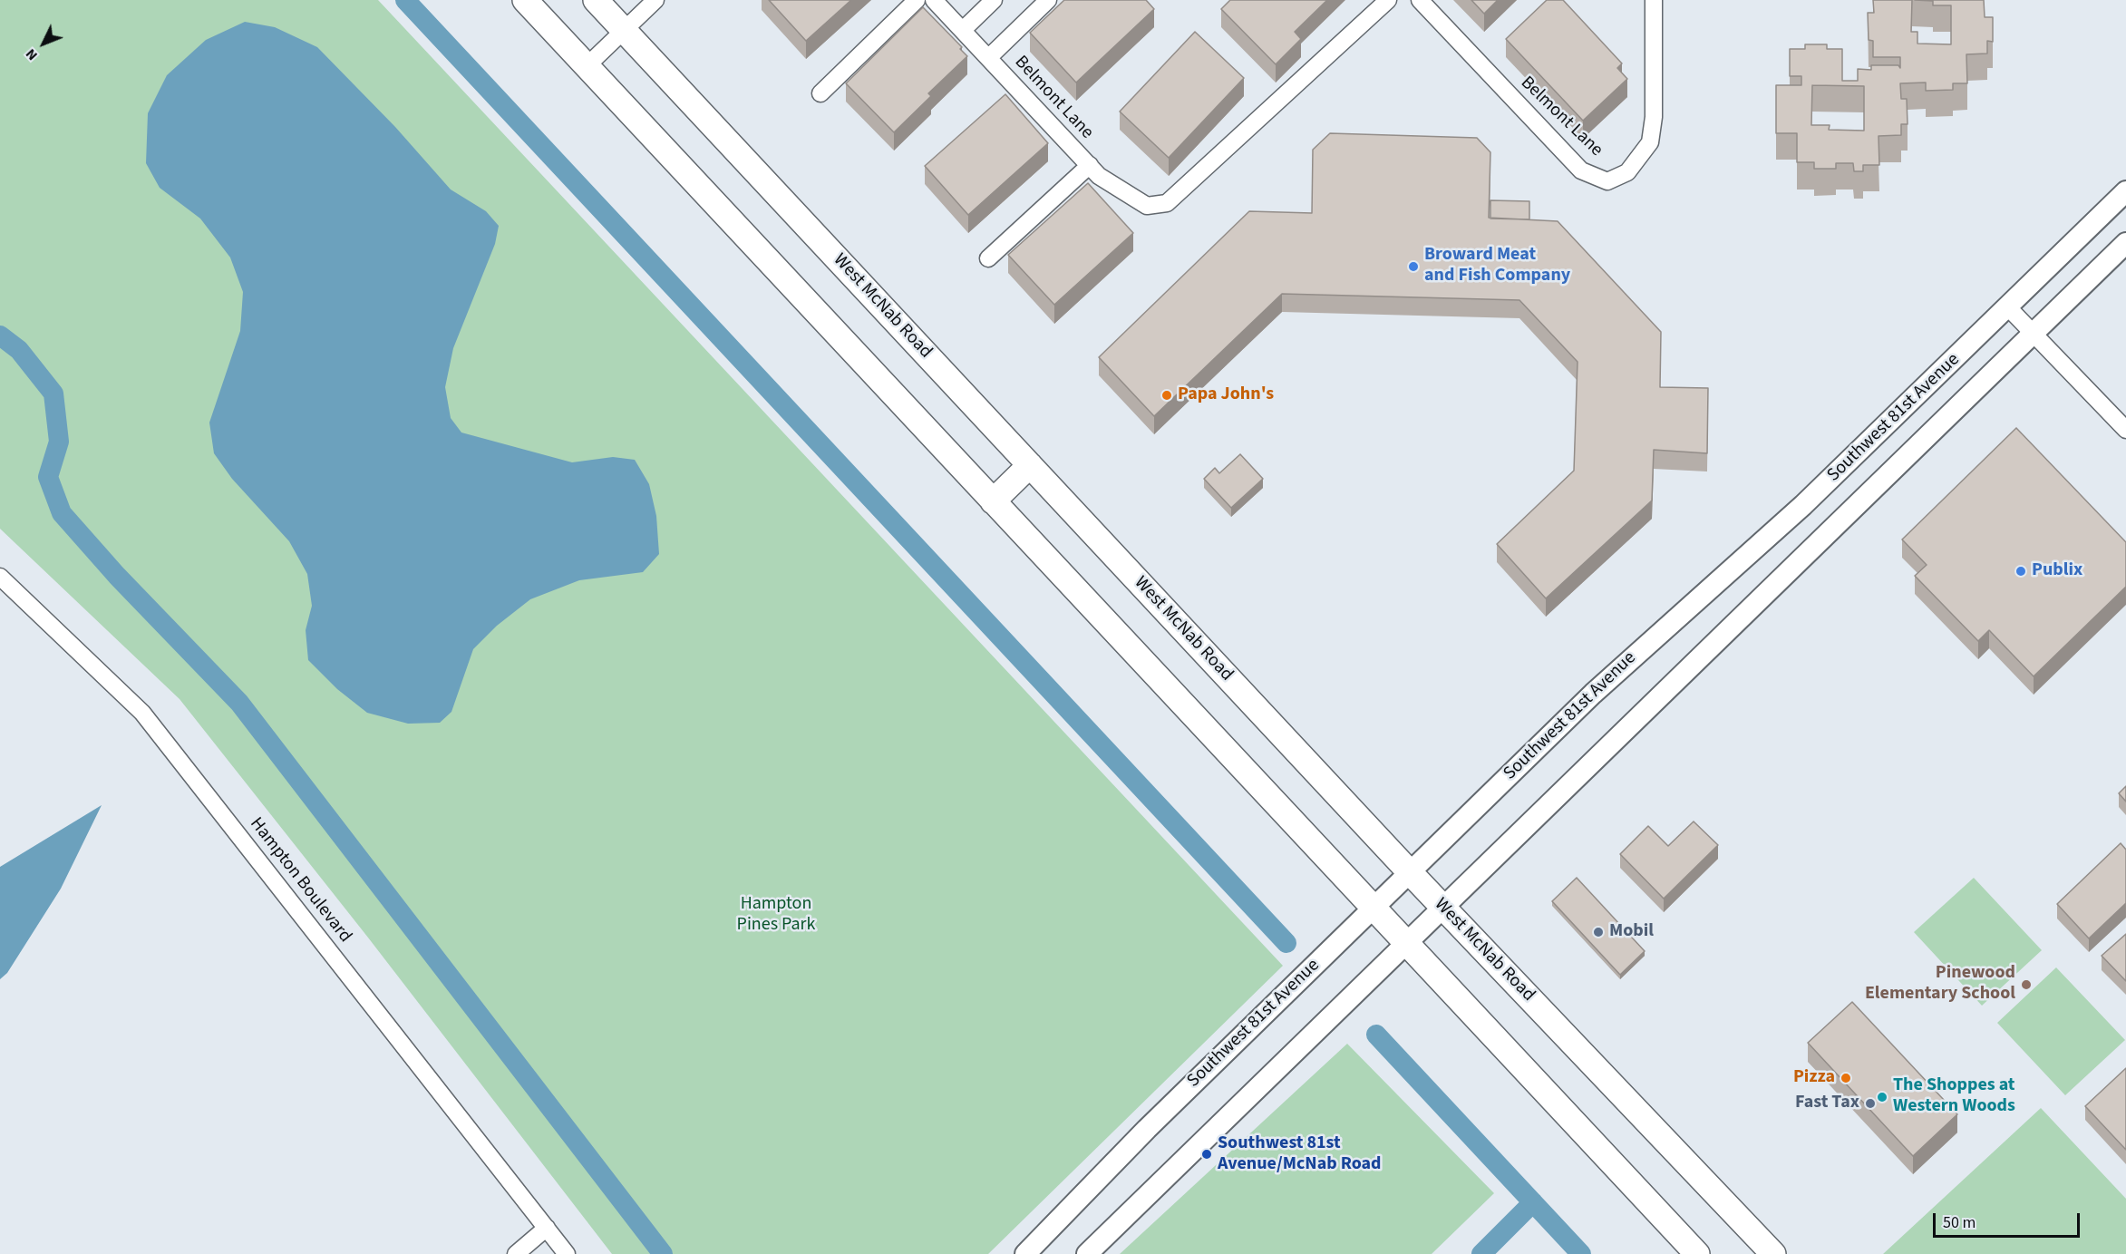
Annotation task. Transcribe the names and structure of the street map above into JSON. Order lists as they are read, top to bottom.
{
  "streets": {
    "main road": ["West McNab Road"],
    "street": ["Belmont Lane", "Southwest 81st Avenue", "Hampton Boulevard"]
  },
  "crossings": [
    ["West McNab Road", "Southwest 81st Avenue"]
  ],
  "parks": ["Hampton Pines Park"],
  "places": [
    "Broward Meat and Fish Company",
    "Papa John's",
    "Publix",
    "Mobil",
    "Pinewood Elementary School",
    "Pizza",
    "The Shoppes at Western Woods",
    "Fast Tax",
    "Southwest 81st Avenue/McNab Road"
  ],
  "scale_bar": "50 m",
  "north": "bottom left"
}
